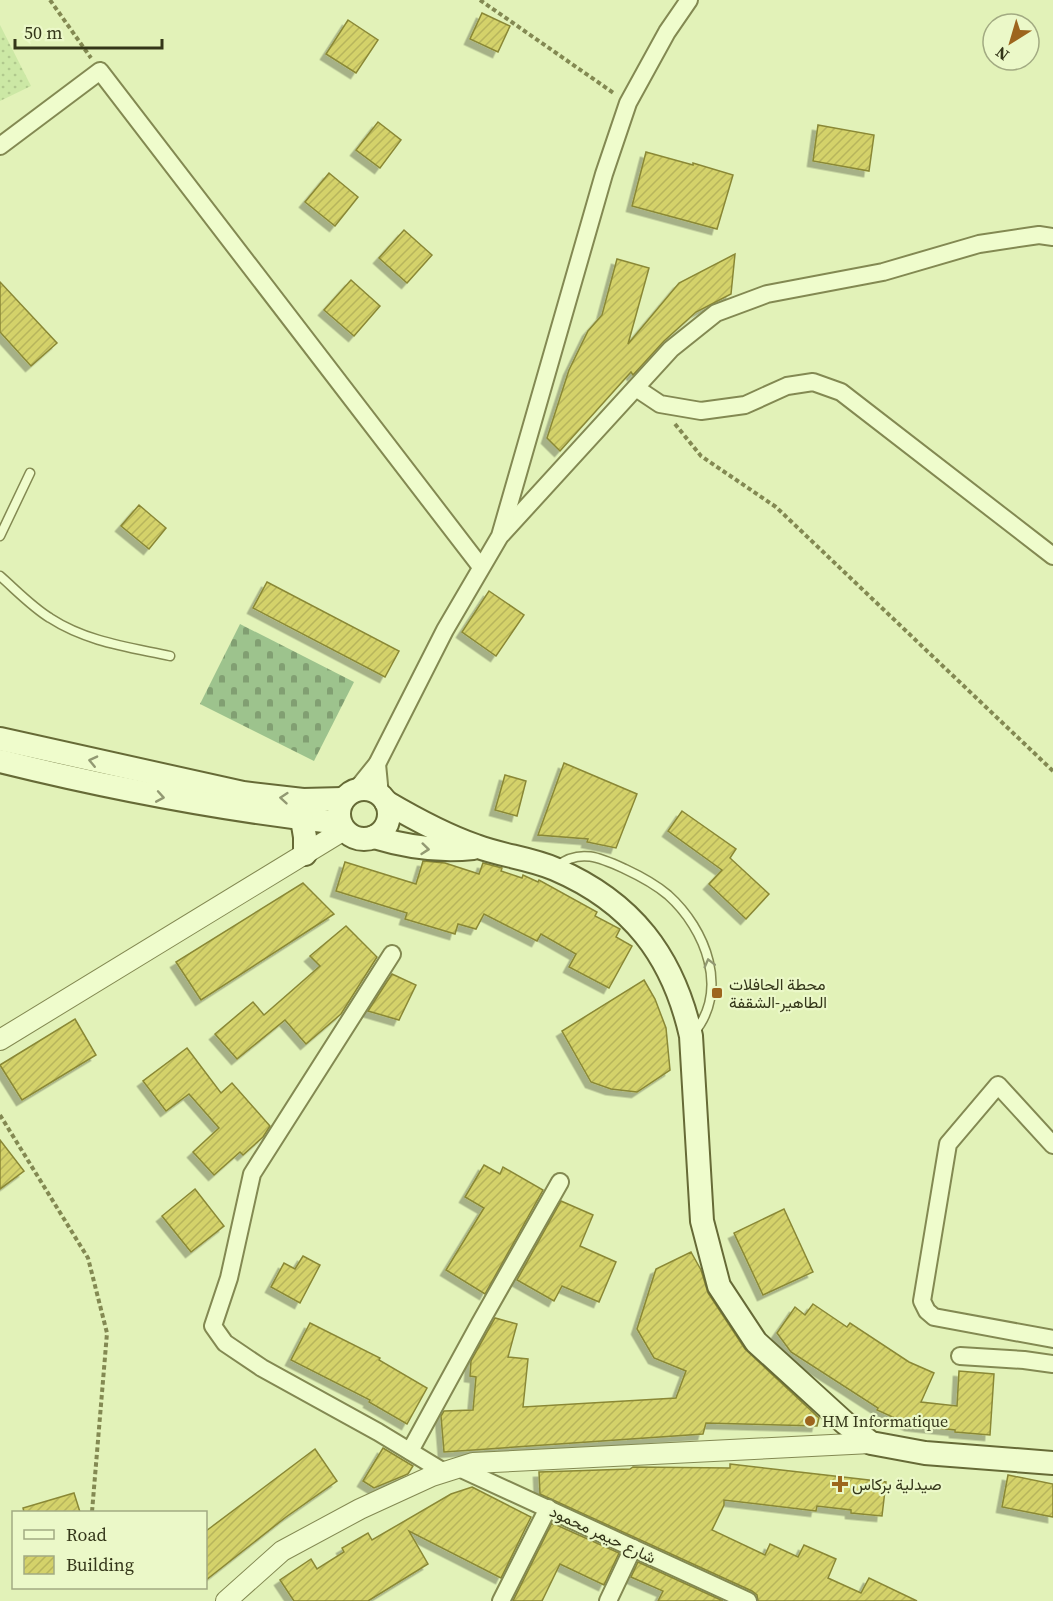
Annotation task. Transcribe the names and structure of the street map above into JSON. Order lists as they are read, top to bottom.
{
  "streets": {
    "street": ["شارع حيمر محمود"]
  },
  "places": {
    "transit": ["محطة الحافلات الطاهير-الشقفة"],
    "other": ["HM Informatique"],
    "health": ["صيدلية بركاس"]
  },
  "legend": ["Road", "Building"],
  "scale_bar": "50 m",
  "north": "bottom left"
}
